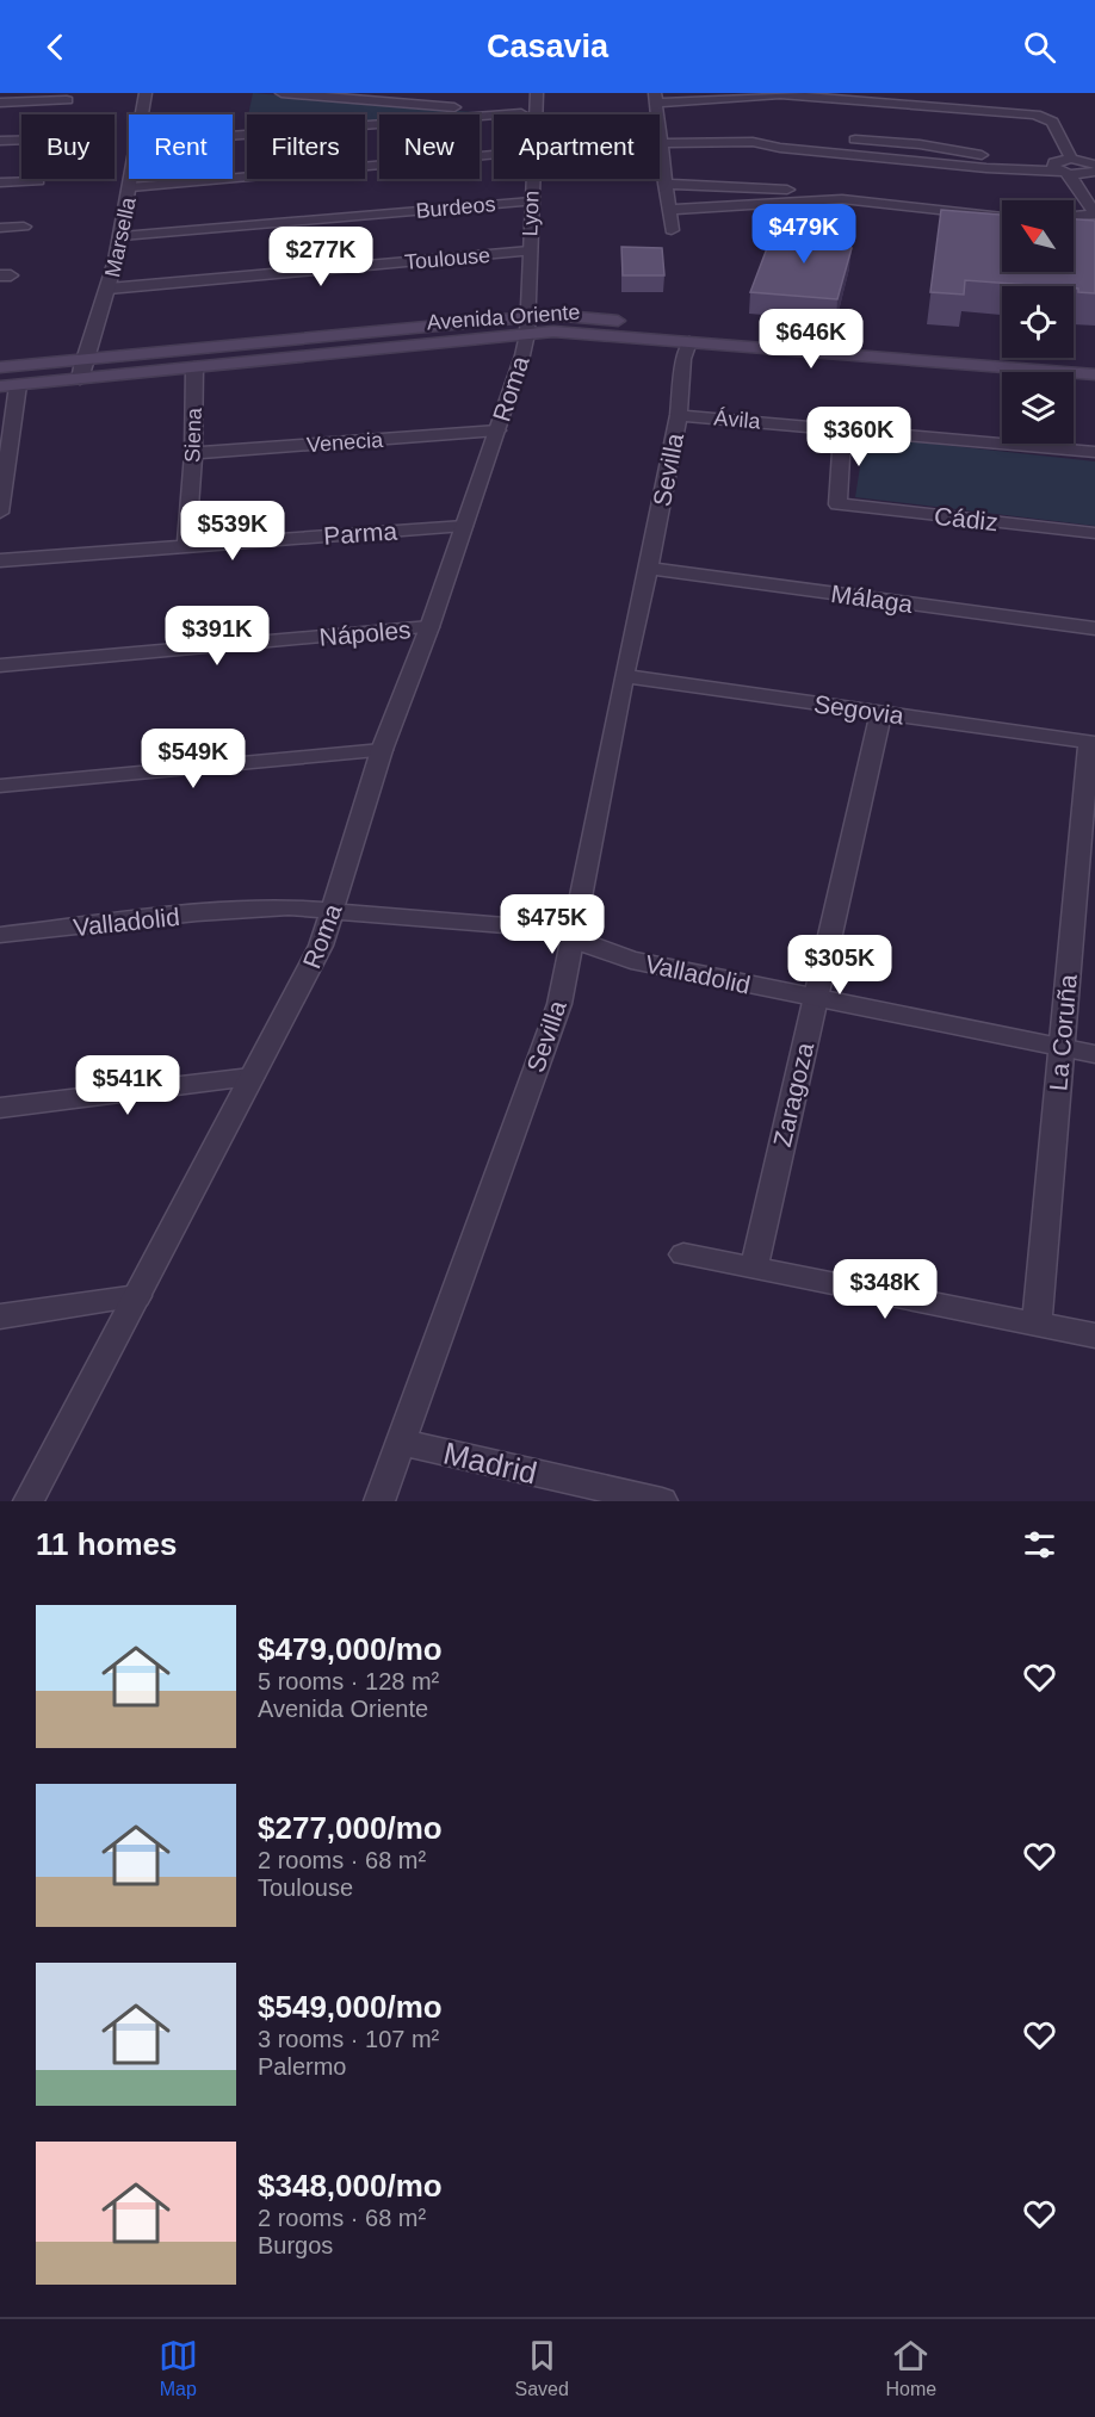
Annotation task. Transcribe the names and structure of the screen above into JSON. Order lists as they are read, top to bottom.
{
  "streets": {
    "main road": ["Avenida Oriente"],
    "street": [
      "Burdeos",
      "Lyon",
      "Marsella",
      "Toulouse",
      "Roma",
      "Ávila",
      "Siena",
      "Venecia",
      "Sevilla",
      "Cádiz",
      "Parma",
      "Málaga",
      "Nápoles",
      "Segovia",
      "Valladolid",
      "La Coruña",
      "Zaragoza",
      "Madrid"
    ]
  },
  "crossings": [
    ["Burdeos", "Lyon"],
    ["Burdeos", "Marsella"],
    ["Lyon", "Toulouse"],
    ["Lyon", "Avenida Oriente"],
    ["Lyon", "Roma"],
    ["Marsella", "Toulouse"],
    ["Marsella", "Avenida Oriente"],
    ["Avenida Oriente", "Roma"],
    ["Avenida Oriente", "Siena"],
    ["Avenida Oriente", "Sevilla"],
    ["Roma", "Venecia"],
    ["Roma", "Parma"],
    ["Roma", "Nápoles"],
    ["Roma", "Valladolid"],
    ["Ávila", "Sevilla"],
    ["Ávila", "Cádiz"],
    ["Siena", "Venecia"],
    ["Siena", "Parma"],
    ["Sevilla", "Málaga"],
    ["Sevilla", "Segovia"],
    ["Sevilla", "Valladolid"],
    ["Sevilla", "Madrid"],
    ["Segovia", "La Coruña"],
    ["Segovia", "Zaragoza"],
    ["Valladolid", "La Coruña"],
    ["Valladolid", "Zaragoza"]
  ],
  "north": "top left",
  "page": {
    "header": "Casavia",
    "chip": [
      "Buy",
      "Rent",
      "Filters",
      "New",
      "Apartment"
    ],
    "price": [
      "$479K",
      "$277K",
      "$646K",
      "$360K",
      "$539K",
      "$391K",
      "$549K",
      "$475K",
      "$305K",
      "$541K",
      "$348K"
    ],
    "heading": "11 homes",
    "list": [
      {
        "name": "$479,000/mo",
        "note": "5 rooms · 128 m² · Avenida Oriente"
      },
      {
        "name": "$277,000/mo",
        "note": "2 rooms · 68 m² · Toulouse"
      },
      {
        "name": "$549,000/mo",
        "note": "3 rooms · 107 m² · Palermo"
      },
      {
        "name": "$348,000/mo",
        "note": "2 rooms · 68 m² · Burgos"
      }
    ],
    "tabs": ["Map", "Saved", "Home"]
  }
}
